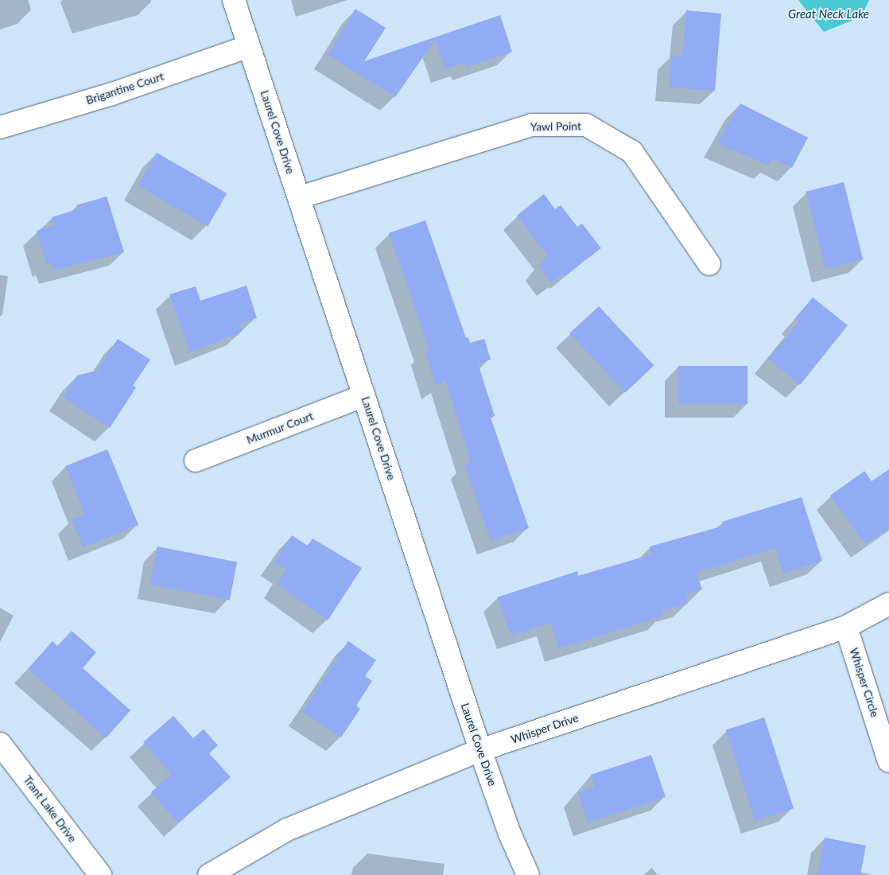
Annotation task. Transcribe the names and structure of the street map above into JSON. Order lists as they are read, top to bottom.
{
  "streets": {
    "street": [
      "Brigantine Court",
      "Yawl Point",
      "Laurel Cove Drive",
      "Murmur Court",
      "Whisper Circle",
      "Whisper Drive",
      "Trant Lake Drive"
    ]
  },
  "crossings": [
    ["Brigantine Court", "Laurel Cove Drive"],
    ["Yawl Point", "Laurel Cove Drive"],
    ["Laurel Cove Drive", "Murmur Court"],
    ["Laurel Cove Drive", "Whisper Drive"],
    ["Whisper Circle", "Whisper Drive"]
  ],
  "water": ["Great Neck Lake"]
}
